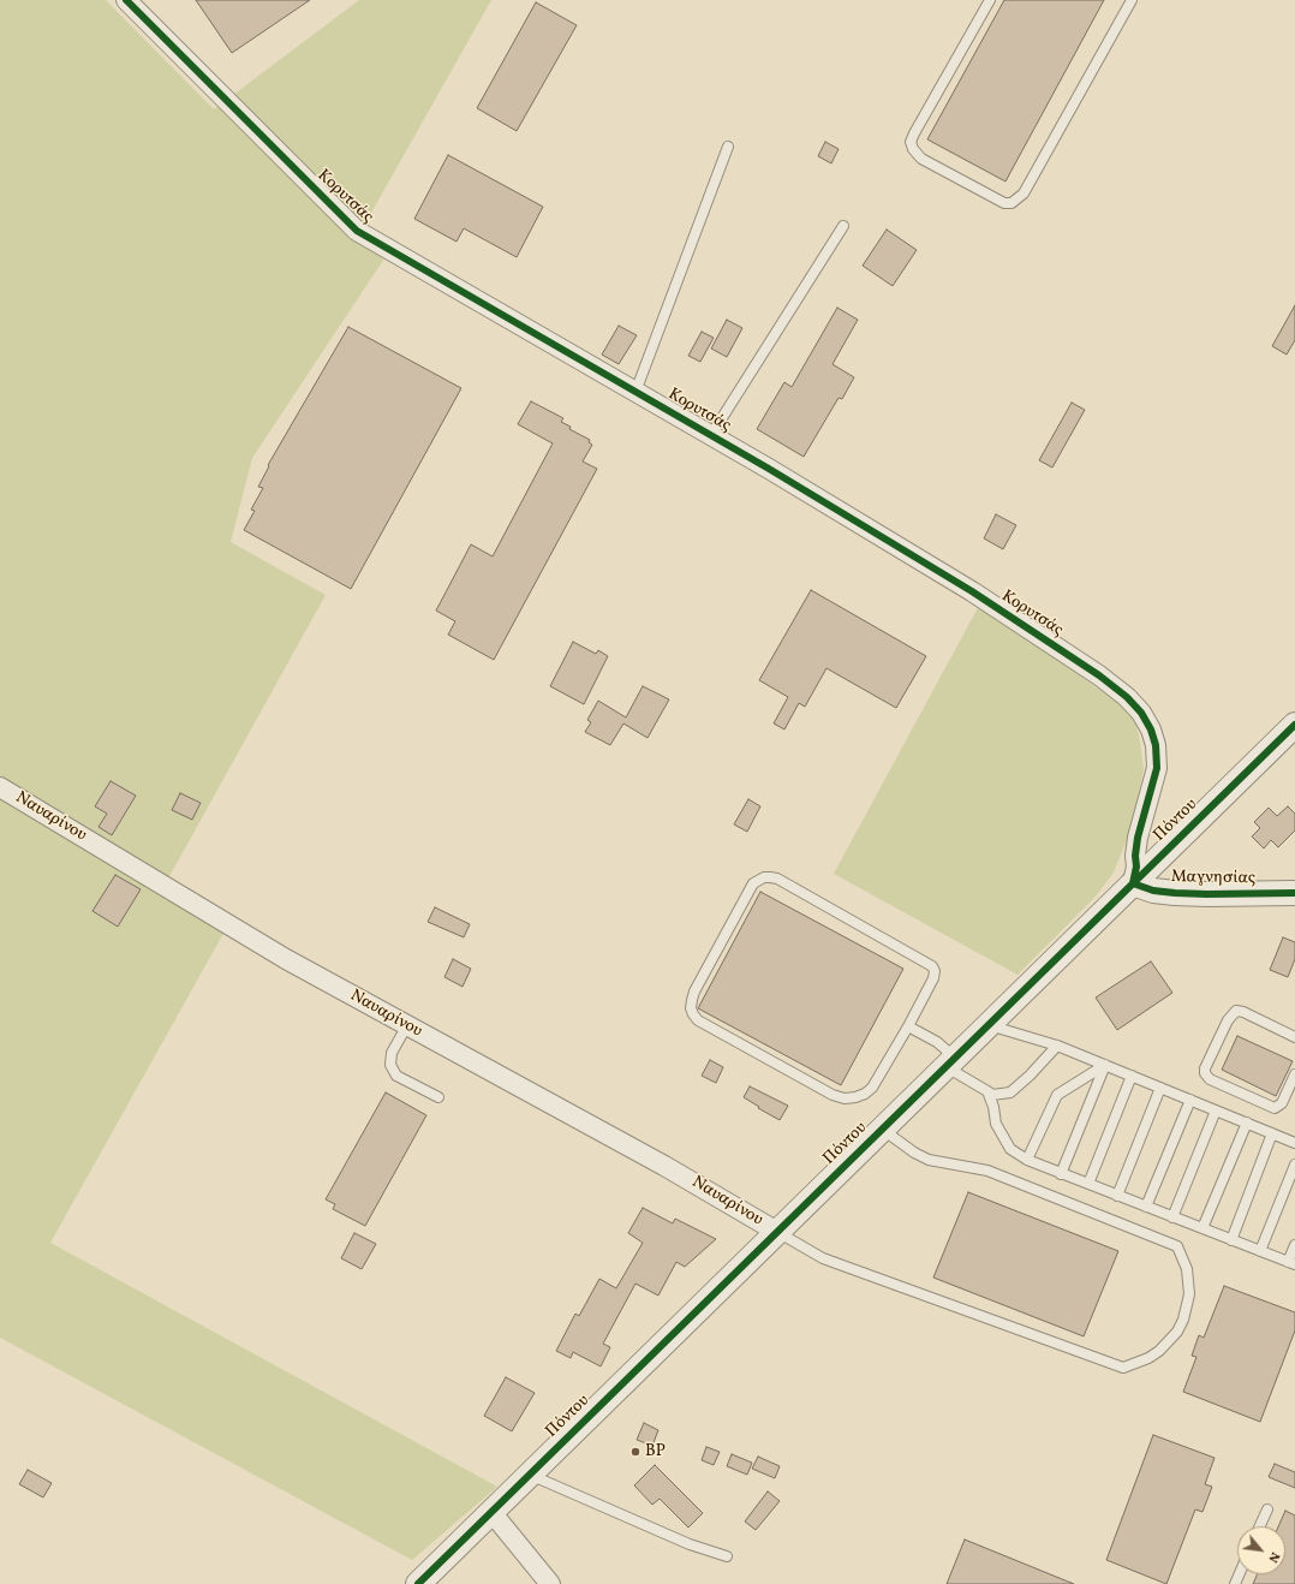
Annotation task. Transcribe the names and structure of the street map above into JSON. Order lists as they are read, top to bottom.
{
  "streets": {
    "street": [
      "Κορυτσάς",
      "Ναυαρίνου",
      "Πόντου",
      "Μαγνησίας"
    ]
  },
  "crossings": [
    ["Κορυτσάς", "Πόντου"],
    ["Κορυτσάς", "Μαγνησίας"],
    ["Ναυαρίνου", "Πόντου"],
    ["Πόντου", "Μαγνησίας"]
  ],
  "places": ["BP"],
  "north": "bottom right"
}
